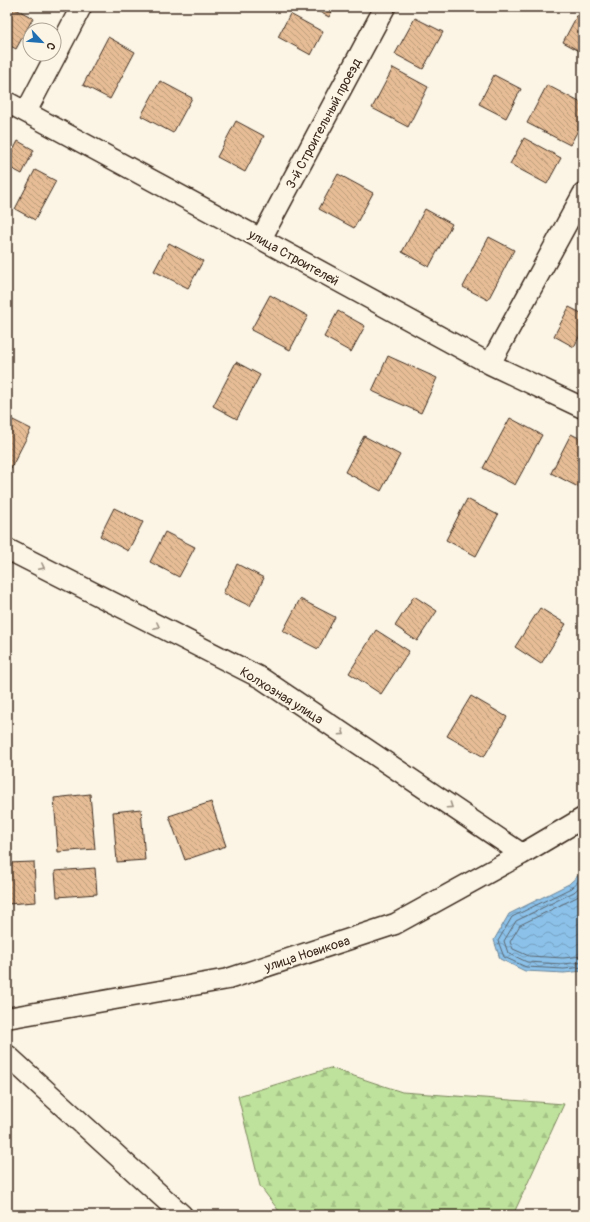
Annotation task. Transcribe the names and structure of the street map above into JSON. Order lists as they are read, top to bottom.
{
  "streets": {
    "street": [
      "3-й Строительный проезд",
      "улица Строителей",
      "Колхозная улица",
      "улица Новикова"
    ]
  },
  "crossings": [
    ["3-й Строительный проезд", "улица Строителей"],
    ["Колхозная улица", "улица Новикова"]
  ],
  "one_way": ["Колхозная улица"],
  "north": "bottom right"
}
